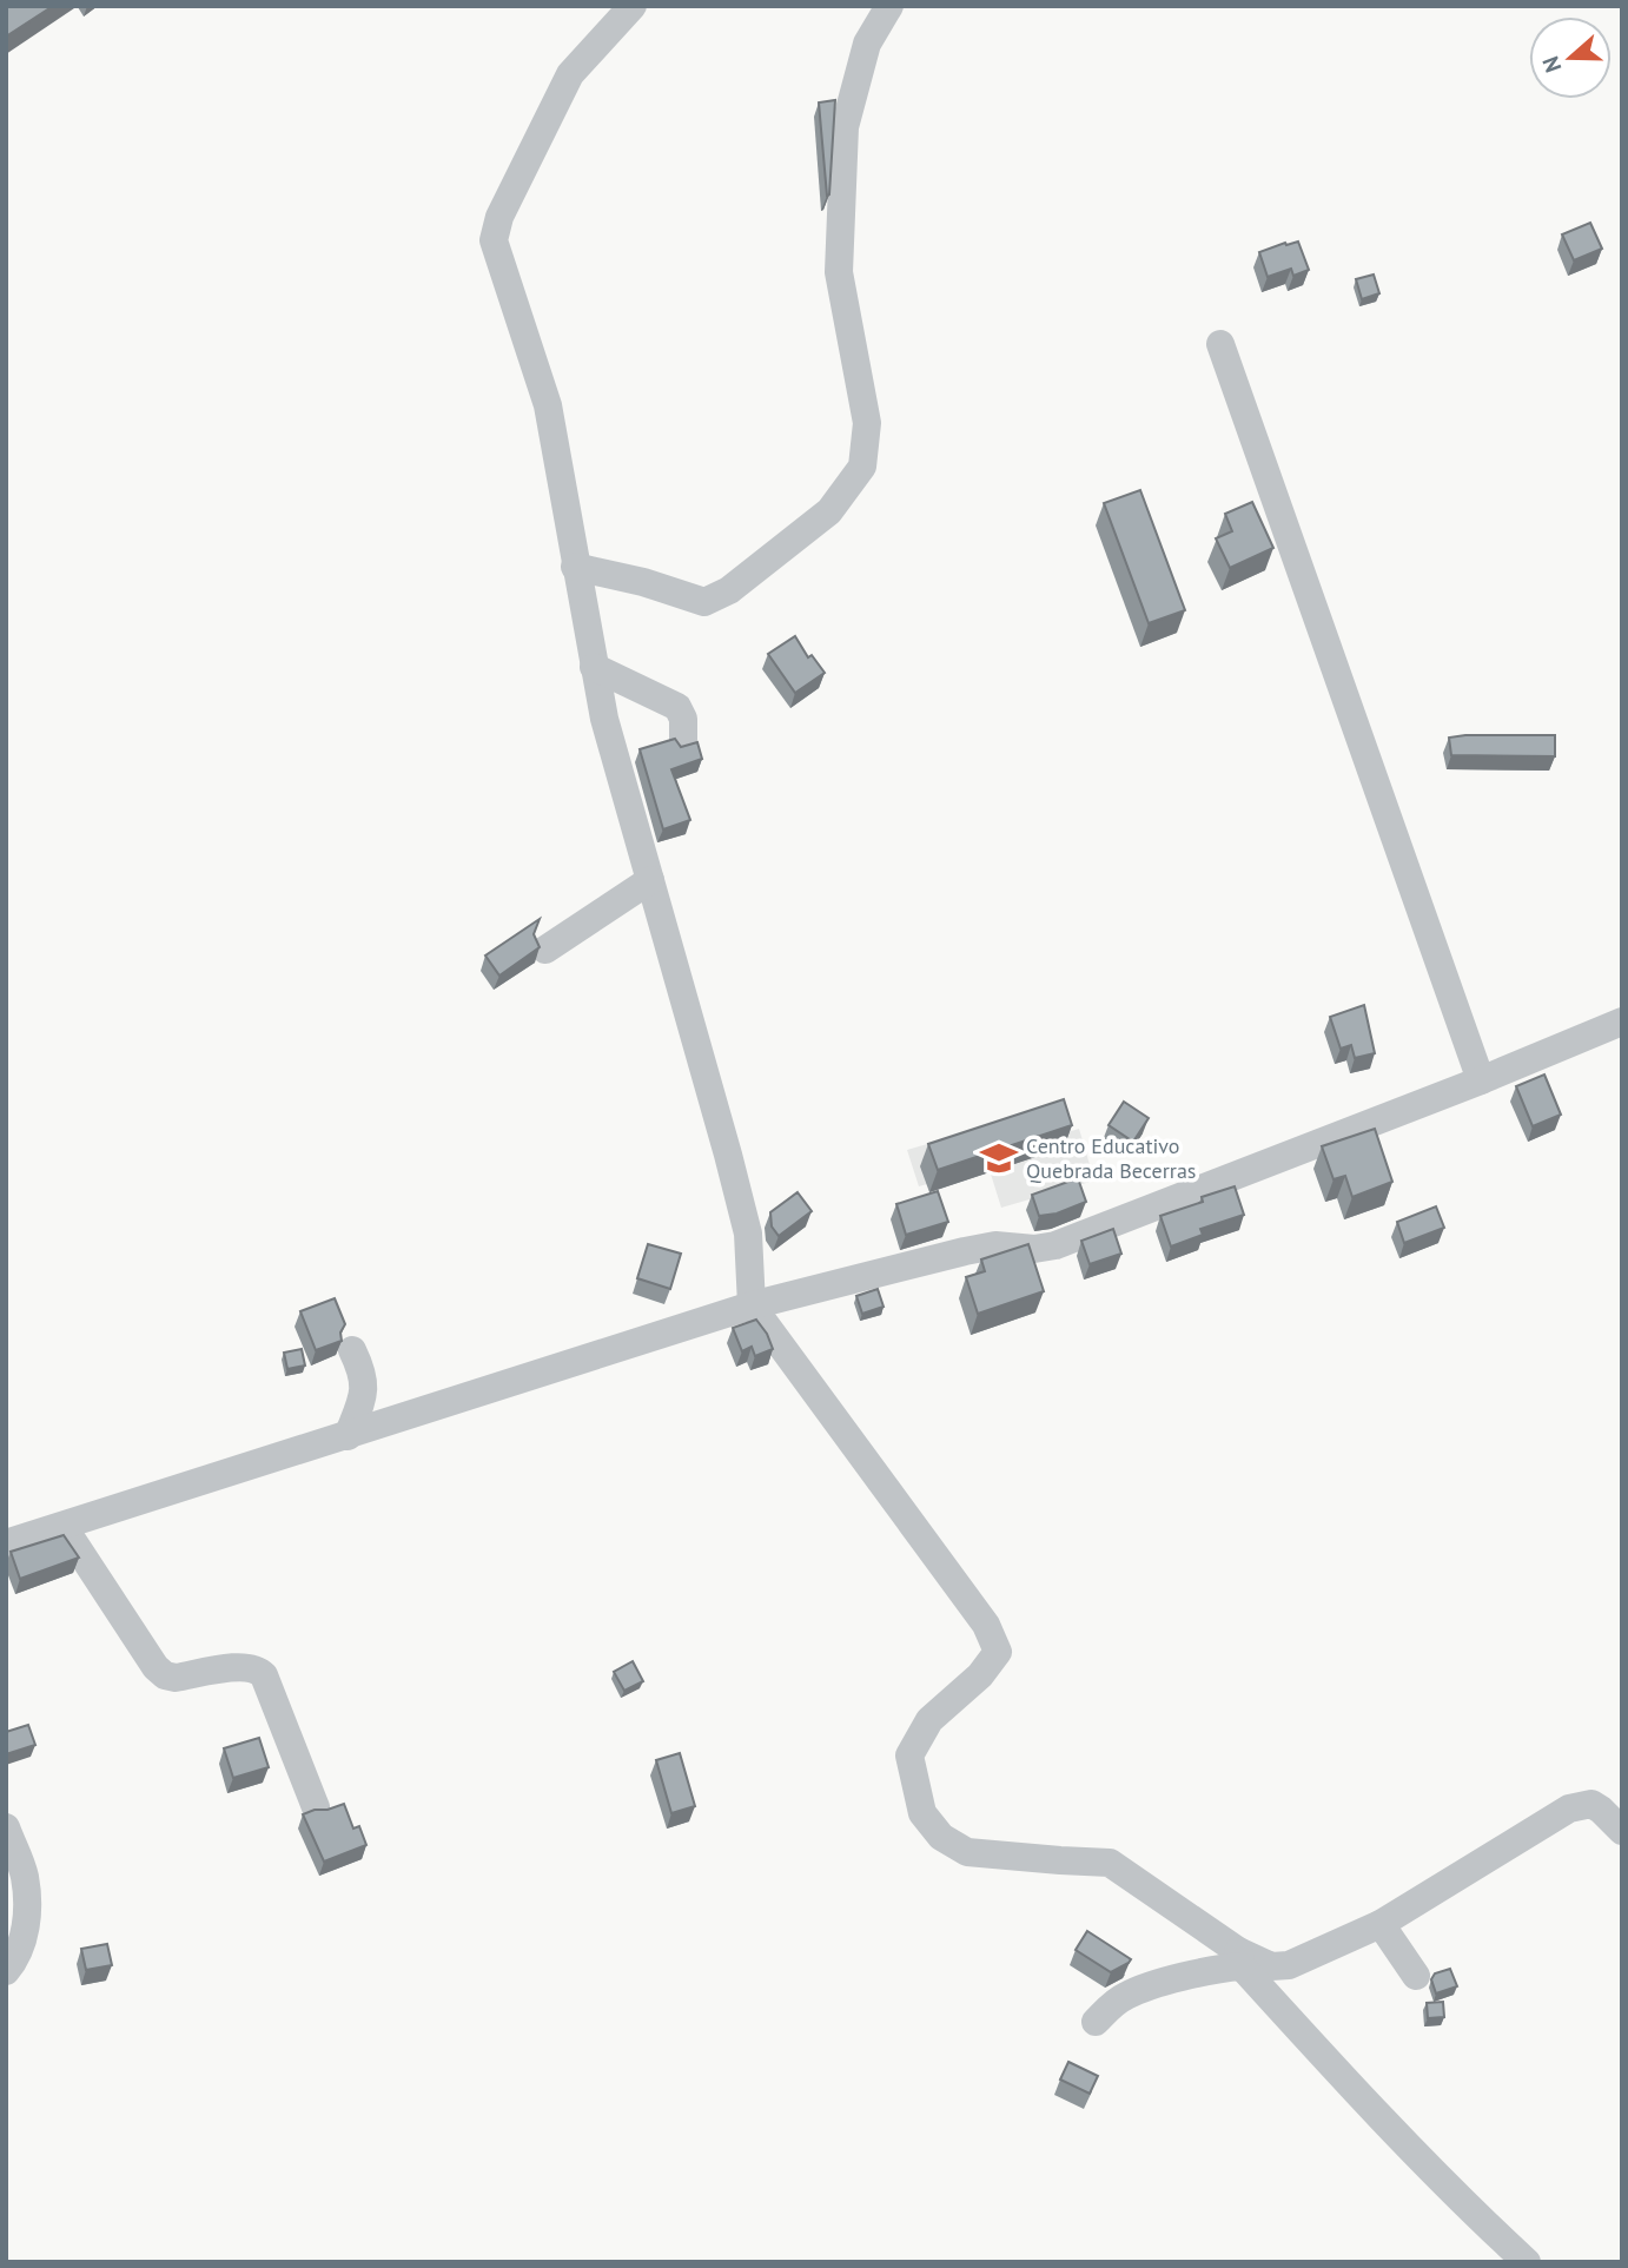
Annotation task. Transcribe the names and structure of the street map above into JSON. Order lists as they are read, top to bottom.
{
  "places": {
    "school or university": ["Centro Educativo Quebrada Becerras"]
  },
  "north": "left"
}
